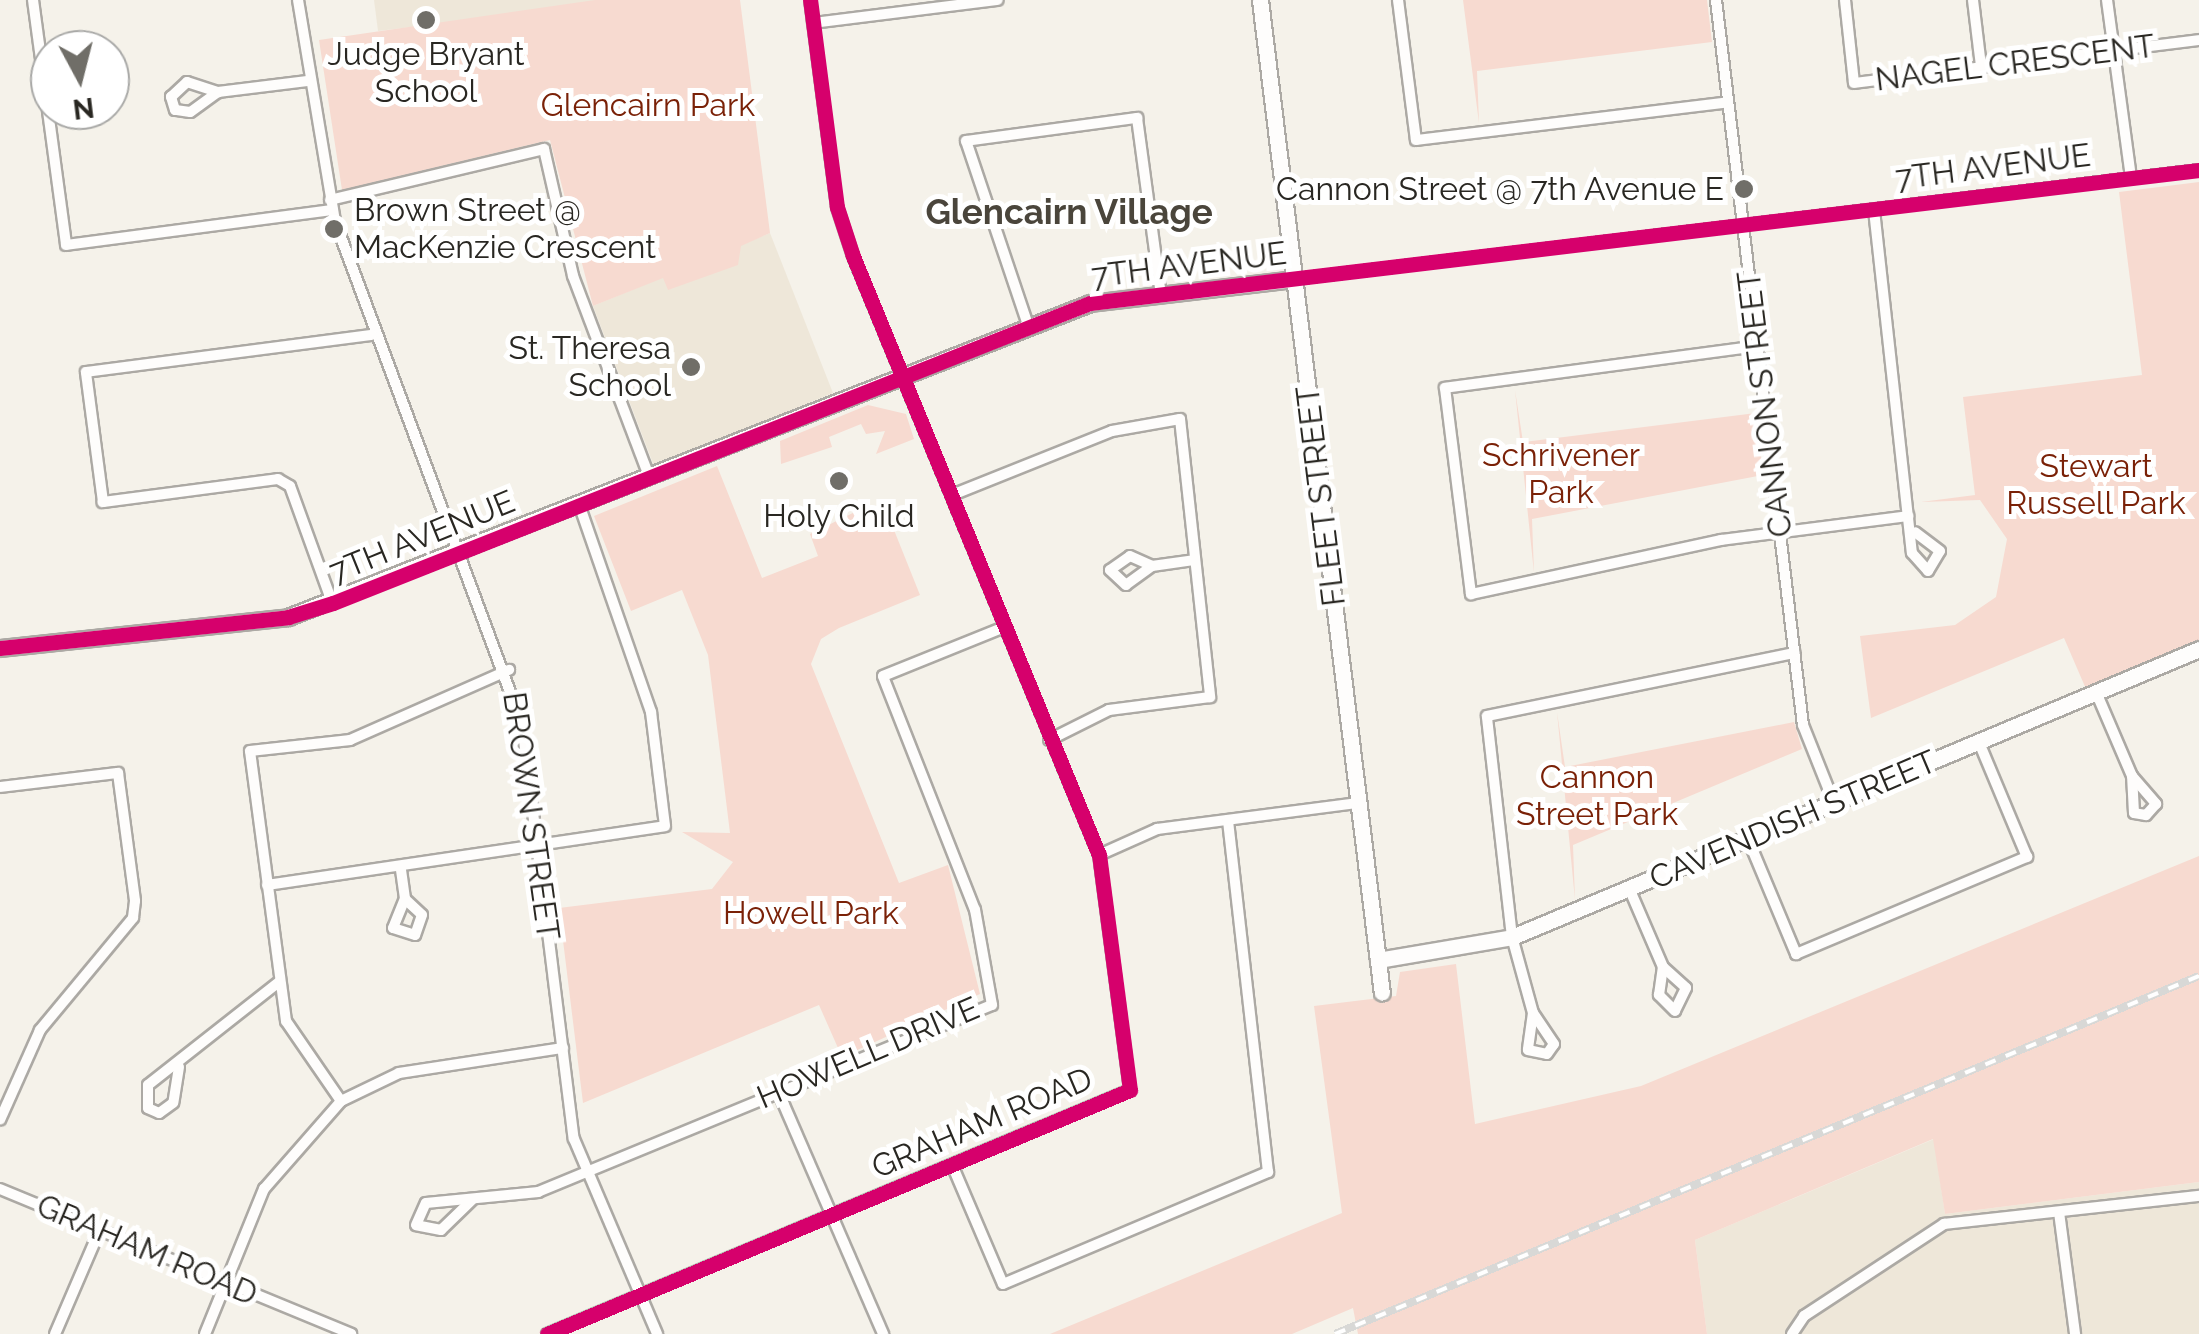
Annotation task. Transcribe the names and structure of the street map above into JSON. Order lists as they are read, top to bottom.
{
  "streets": {
    "street": [
      "NAGEL CRESCENT",
      "7TH AVENUE",
      "CANNON STREET",
      "FLEET STREET",
      "BROWN STREET",
      "CAVENDISH STREET",
      "HOWELL DRIVE",
      "GRAHAM ROAD"
    ]
  },
  "crossings": [
    ["7TH AVENUE", "CANNON STREET"],
    ["7TH AVENUE", "FLEET STREET"],
    ["7TH AVENUE", "BROWN STREET"],
    ["7TH AVENUE", "GRAHAM ROAD"],
    ["CANNON STREET", "CAVENDISH STREET"],
    ["FLEET STREET", "CAVENDISH STREET"],
    ["BROWN STREET", "HOWELL DRIVE"],
    ["BROWN STREET", "GRAHAM ROAD"],
    ["HOWELL DRIVE", "GRAHAM ROAD"]
  ],
  "districts": ["Glencairn Village"],
  "parks": [
    "Glencairn Park",
    "Schrivener Park",
    "Stewart Russell Park",
    "Cannon Street Park",
    "Howell Park"
  ],
  "places": [
    "Judge Bryant School",
    "Cannon Street @ 7th Avenue E",
    "Brown Street @ MacKenzie Crescent",
    "St. Theresa School",
    "Holy Child"
  ],
  "north": "bottom"
}
